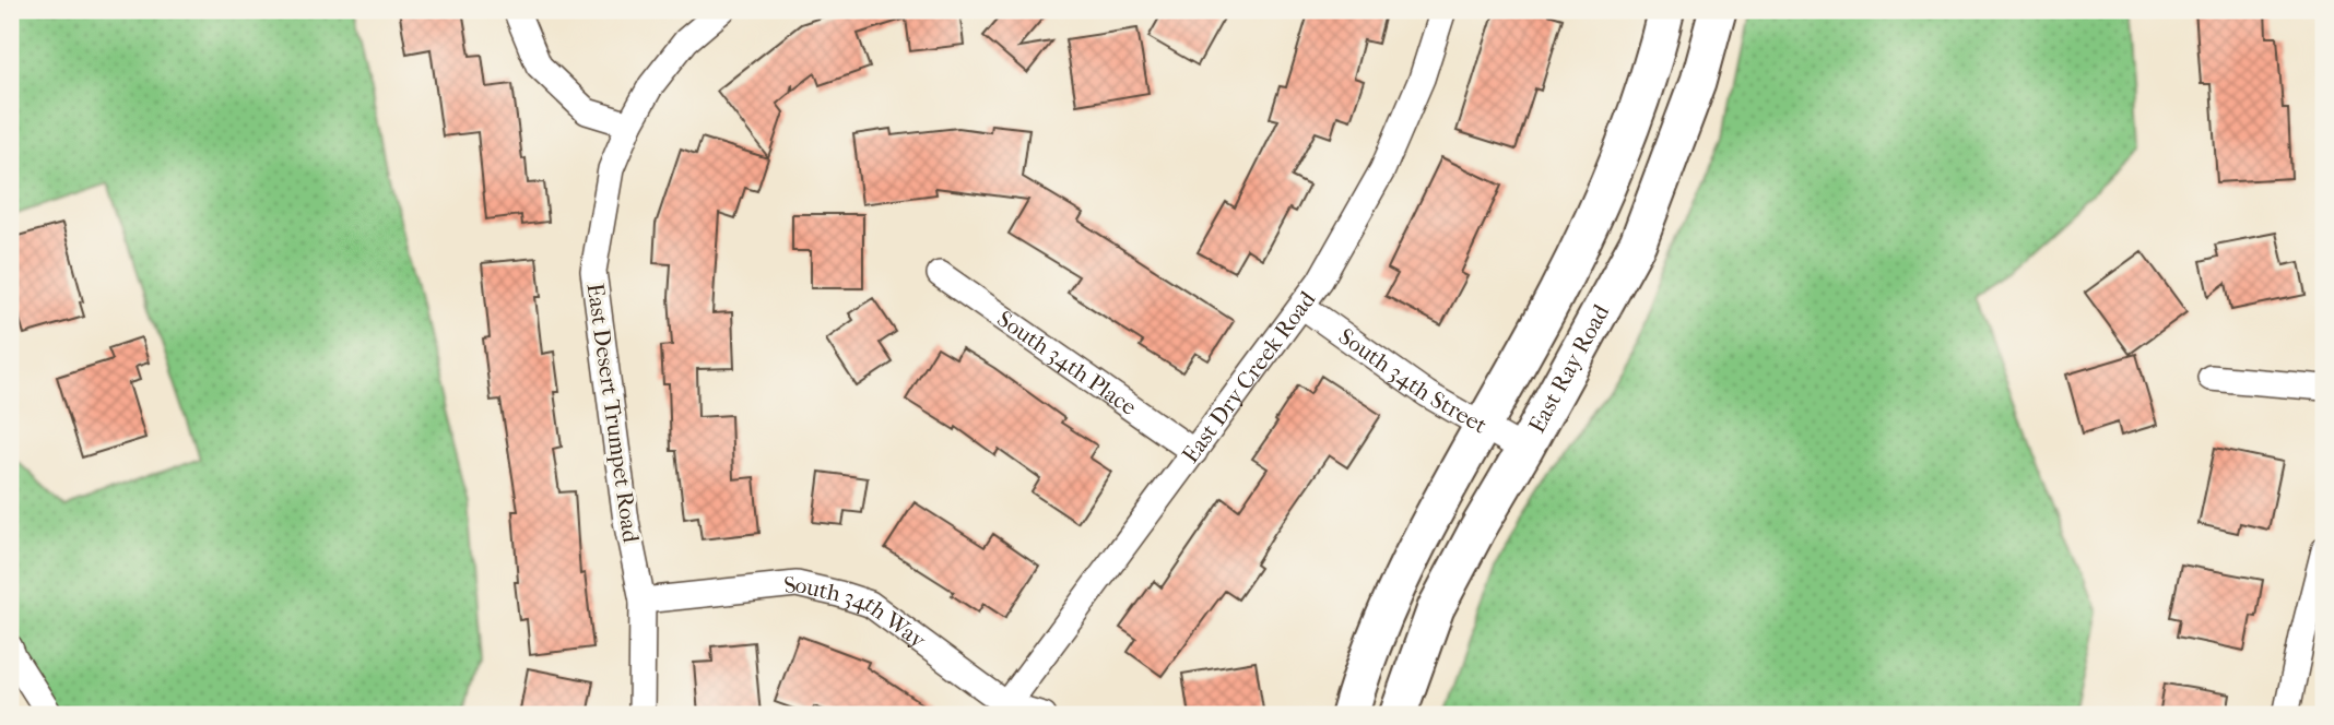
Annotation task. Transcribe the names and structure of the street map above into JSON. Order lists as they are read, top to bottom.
{
  "streets": {
    "main road": ["East Ray Road"],
    "street": [
      "South 34th Place",
      "East Dry Creek Road",
      "South 34th Street",
      "East Desert Trumpet Road",
      "South 34th Way"
    ]
  },
  "crossings": [
    ["South 34th Place", "East Dry Creek Road"],
    ["East Ray Road", "South 34th Street"],
    ["East Dry Creek Road", "South 34th Street"],
    ["East Dry Creek Road", "South 34th Way"],
    ["East Desert Trumpet Road", "South 34th Way"]
  ]
}
